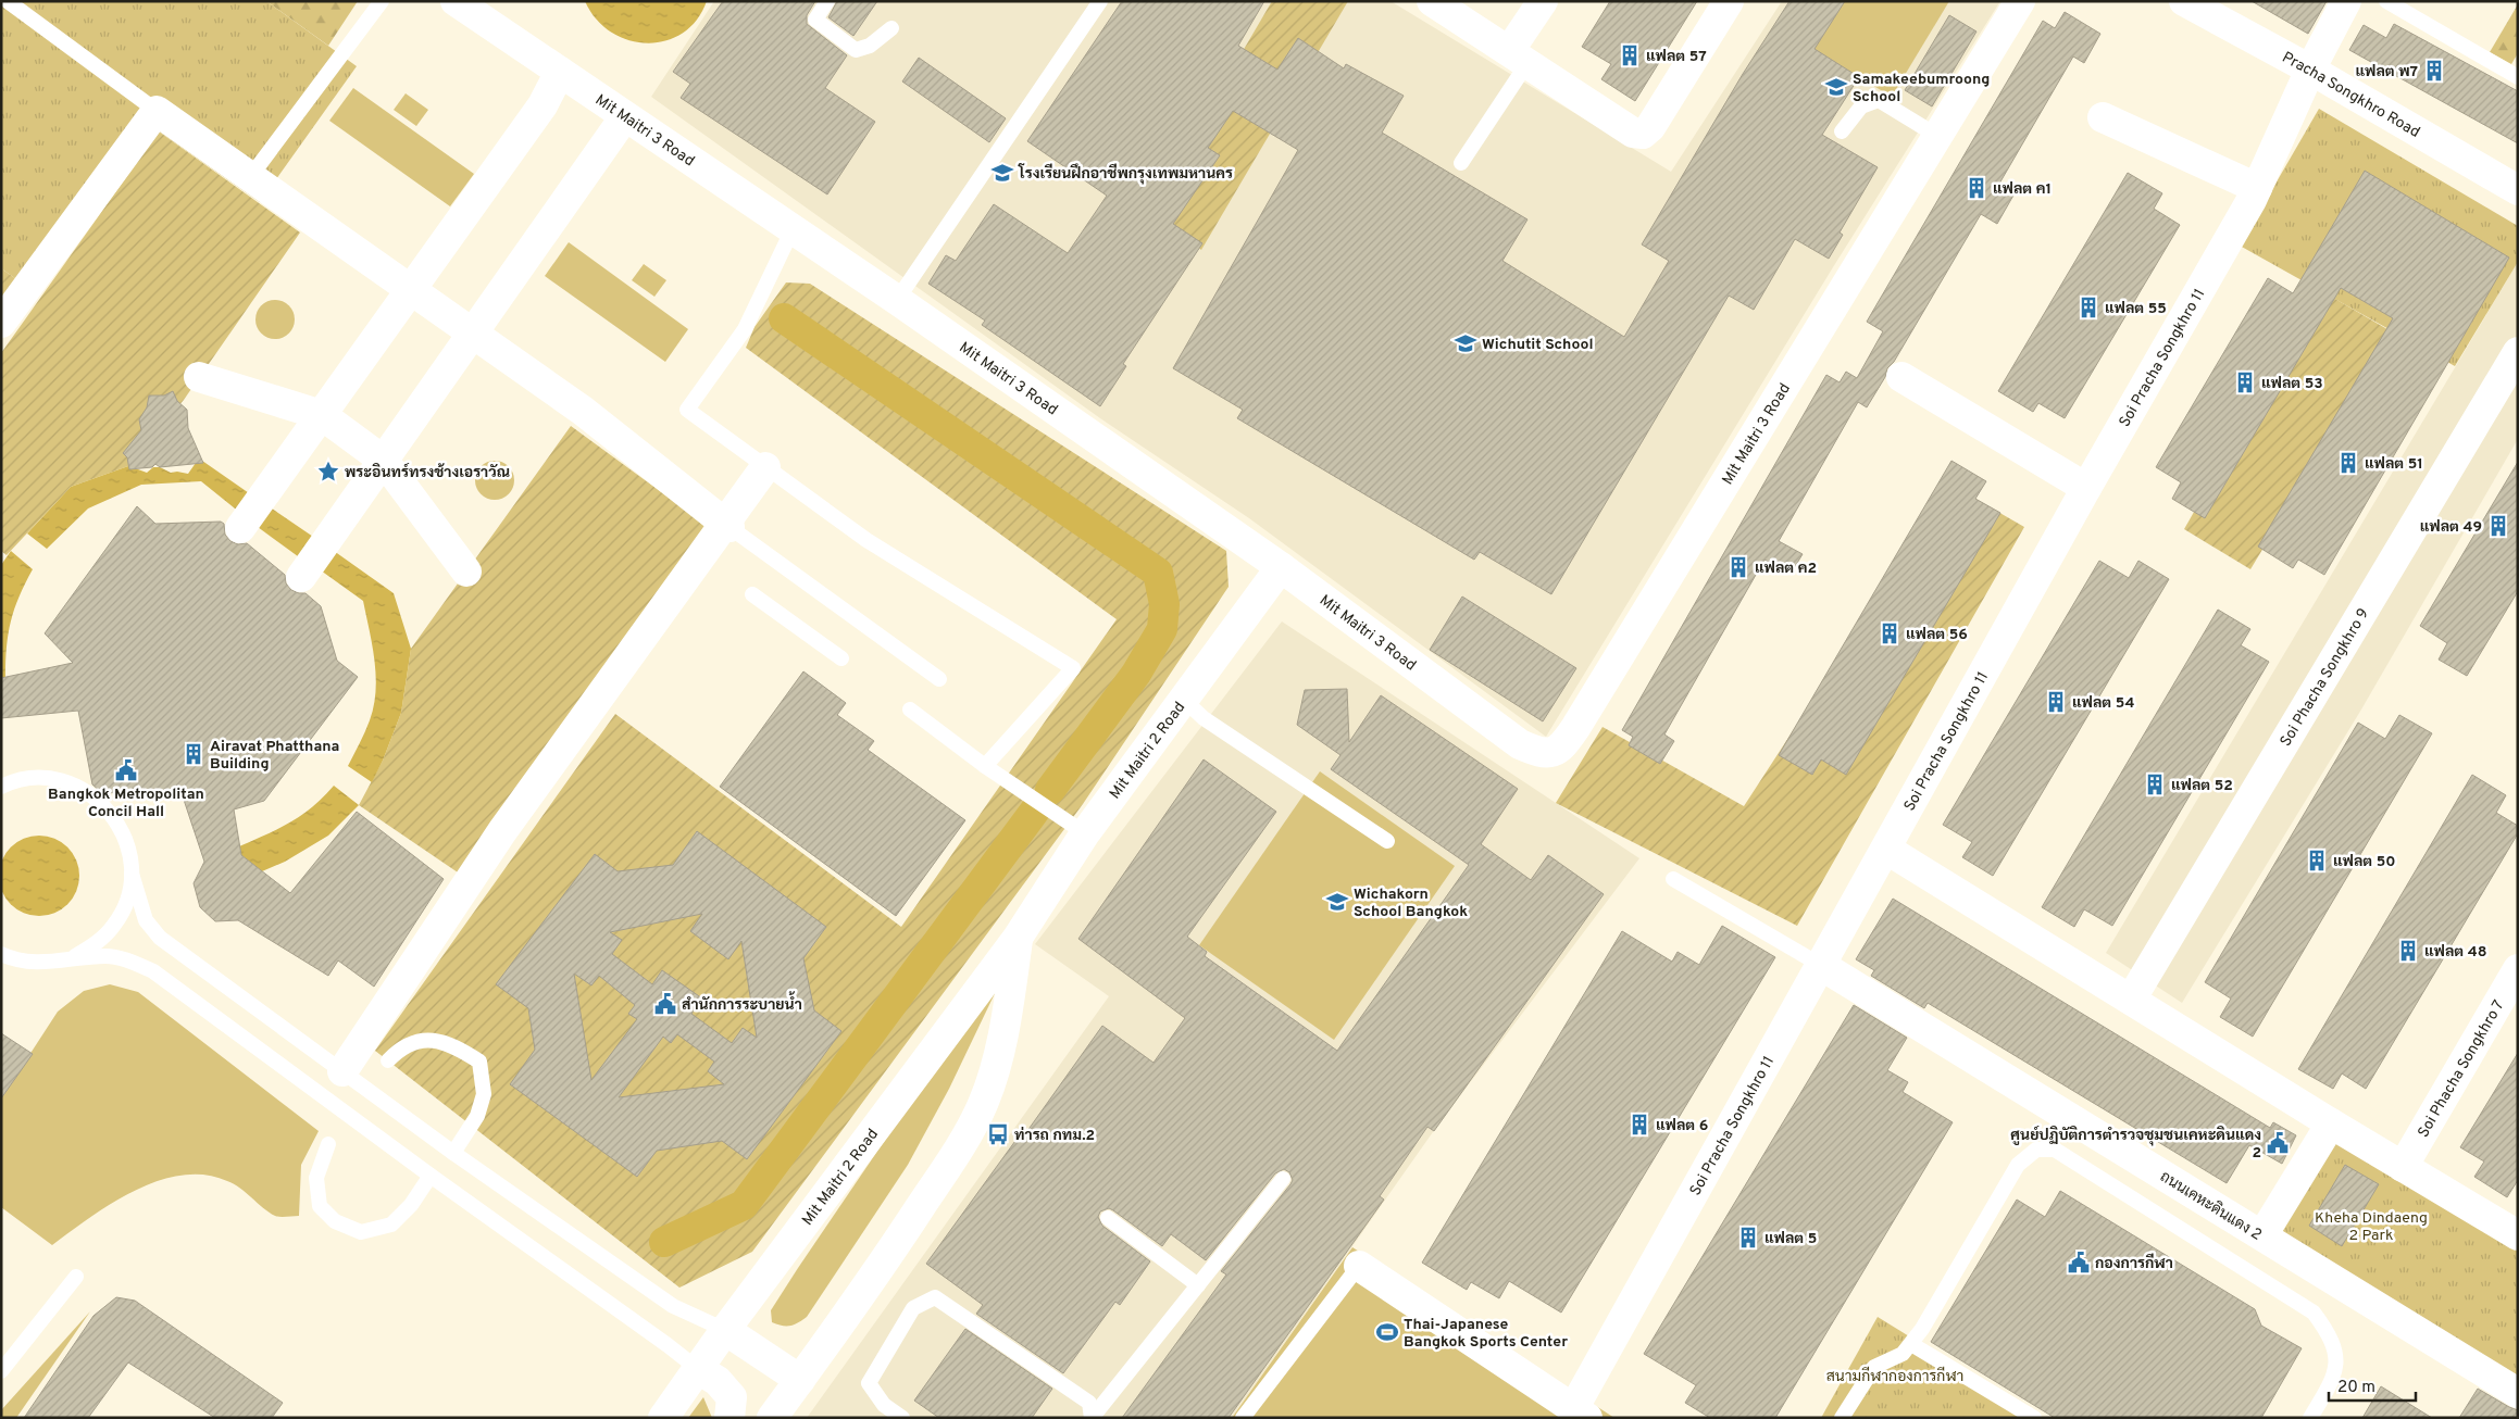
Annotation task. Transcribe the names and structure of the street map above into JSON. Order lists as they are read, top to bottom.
{
  "streets": {
    "street": [
      "Pracha Songkhro Road",
      "Mit Maitri 3 Road",
      "Soi Pracha Songkhro 11",
      "Soi Phacha Songkhro 9",
      "Mit Maitri 2 Road",
      "Soi Phacha Songkhro 7",
      "ถนนเคหะดินแดง 2"
    ]
  },
  "crossings": [
    ["Pracha Songkhro Road", "Soi Pracha Songkhro 11"],
    ["Mit Maitri 3 Road", "Mit Maitri 2 Road"],
    ["Soi Pracha Songkhro 11", "ถนนเคหะดินแดง 2"]
  ],
  "parks": ["Kheha Dindaeng 2 Park", "สนามกีฬากองการกีฬา"],
  "places": {
    "building": [
      "แฟลต 57",
      "แฟลต พ7",
      "แฟลต ค1",
      "แฟลต 55",
      "แฟลต 53",
      "แฟลต 51",
      "แฟลต 49",
      "แฟลต ค2",
      "แฟลต 56",
      "แฟลต 54",
      "Airavat Phatthana Building",
      "แฟลต 52",
      "แฟลต 50",
      "แฟลต 48",
      "แฟลต 6",
      "แฟลต 5"
    ],
    "school or university": [
      "Samakeebumroong School",
      "โรงเรียนฝึกอาชีพกรุงเทพมหานคร",
      "Wichutit School",
      "Wichakorn School Bangkok"
    ],
    "place": ["พระอินทร์ทรงช้างเอราวัณ"],
    "public building": [
      "Bangkok Metropolitan Concil Hall",
      "สำนักการระบายน้ำ",
      "ศูนย์ปฏิบัติการตำรวจชุมชนเคหะดินแดง 2",
      "กองการกีฬา"
    ],
    "bus stop": ["ท่ารถ กทม.2"],
    "sports": ["Thai-Japanese Bangkok Sports Center"]
  },
  "scale_bar": "20 m"
}
